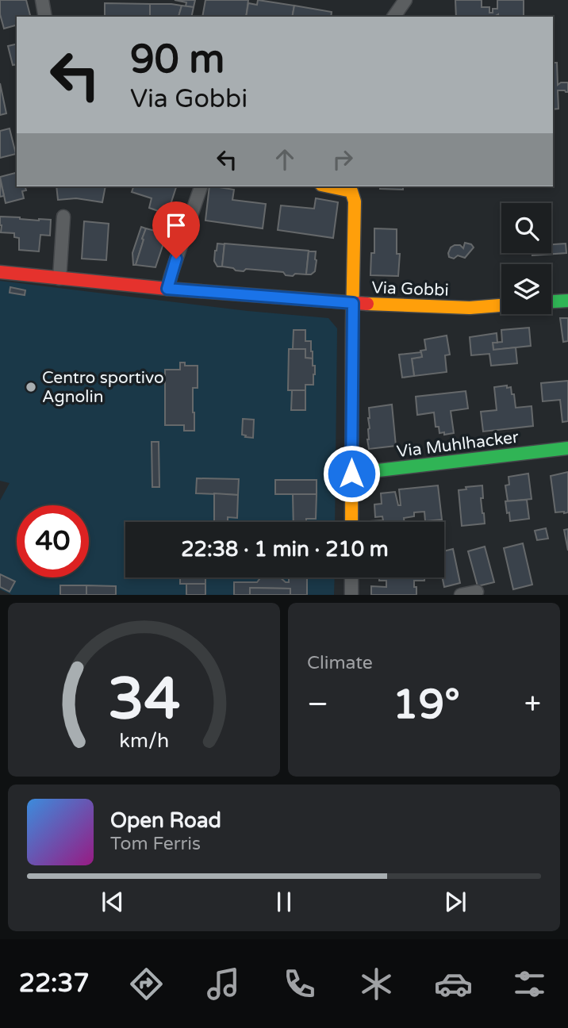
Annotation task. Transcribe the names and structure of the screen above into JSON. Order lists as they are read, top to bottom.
{
  "streets": {
    "street": ["Via Gobbi", "Via Muhlhacker"]
  },
  "places": ["Centro sportivo Agnolin"],
  "page": {
    "turn": ["90 m", "Via Gobbi"],
    "limit": "40",
    "trip": "22:38 · 1 min · 210 m",
    "tile": "Climate",
    "heat": ["−", "19°", "+"],
    "song": ["Open Road", "Tom Ferris"],
    "tabs": "22:37",
    "gauge": ["34", "km/h"]
  }
}
